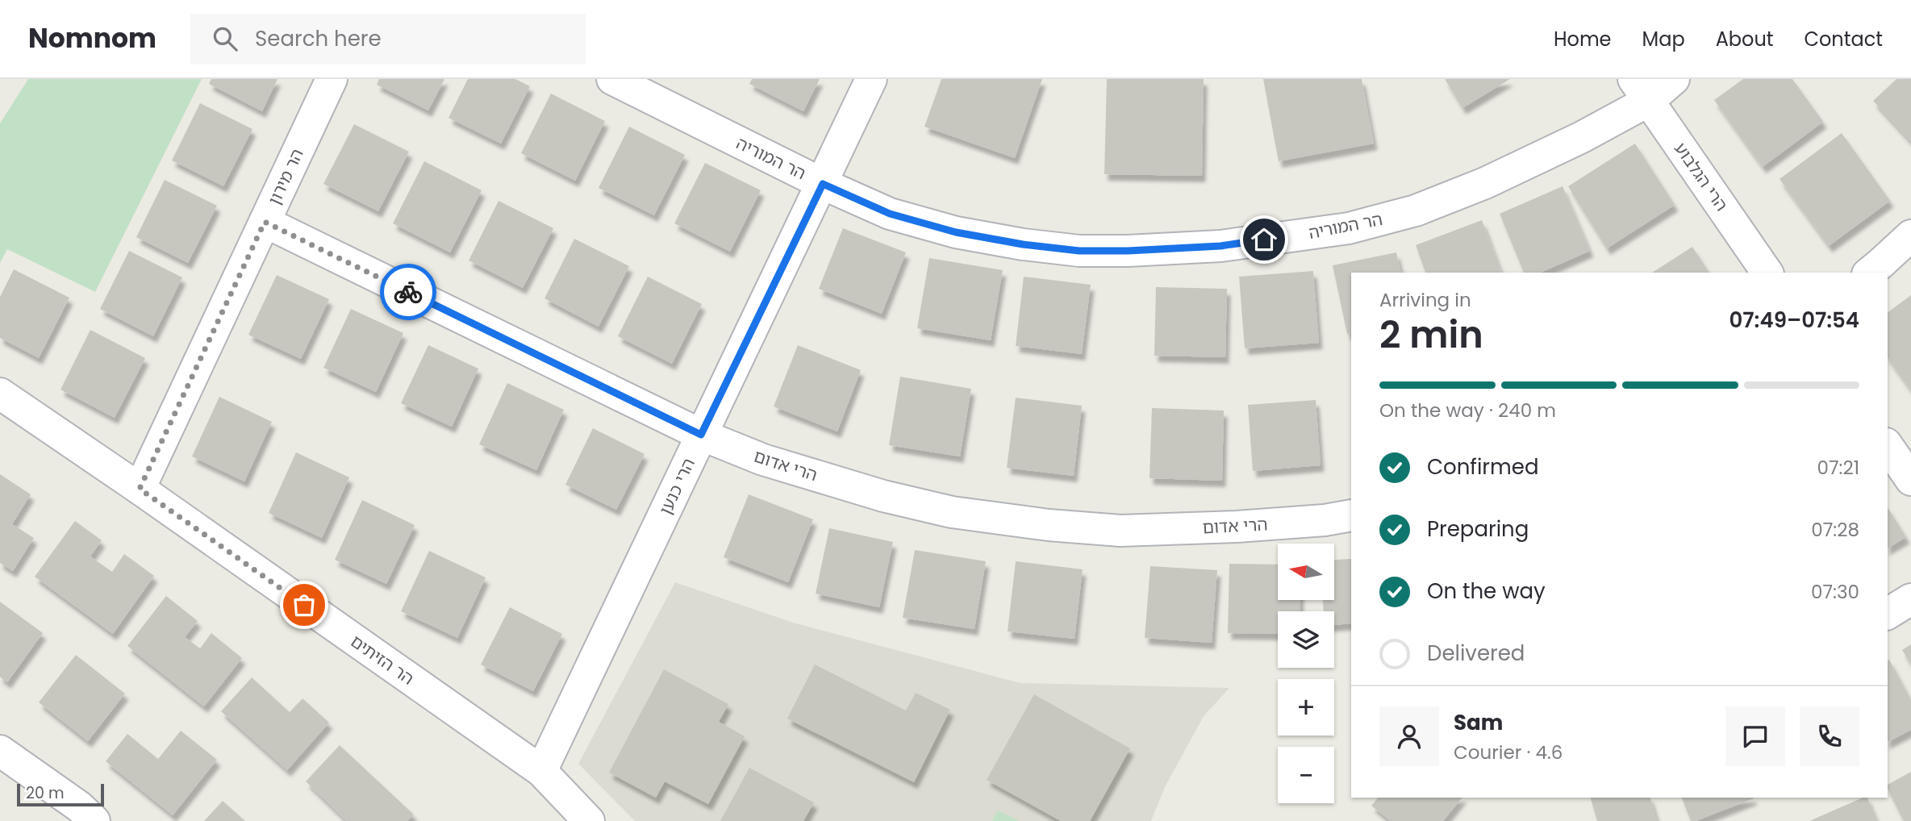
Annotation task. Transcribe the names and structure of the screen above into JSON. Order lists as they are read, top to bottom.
{
  "streets": {
    "street": [
      "הר המוריה",
      "הר מירון",
      "הרי הגלבוע",
      "הרי אדום",
      "הרי כנען",
      "הר הזיתים"
    ]
  },
  "crossings": [
    ["הר המוריה", "הרי הגלבוע"],
    ["הר המוריה", "הרי כנען"],
    ["הר מירון", "הרי אדום"],
    ["הר מירון", "הר הזיתים"],
    ["הרי אדום", "הרי כנען"],
    ["הרי כנען", "הר הזיתים"]
  ],
  "scale_bar": "20 m",
  "north": "left",
  "page": {
    "header": "Nomnom",
    "search": "Search here",
    "nav": [
      "Home",
      "Map",
      "About",
      "Contact"
    ],
    "heading": ["2 min", "Arriving in", "07:49–07:54"],
    "panel": ["Sam", "Courier · 4.6"],
    "bar": "On the way · 240 m",
    "list": [
      ["Confirmed", "07:21"],
      ["Preparing", "07:28"],
      ["On the way", "07:30"],
      "Delivered"
    ],
    "map_buttons": ["+", "−"],
    "scale": "20 m"
  }
}
